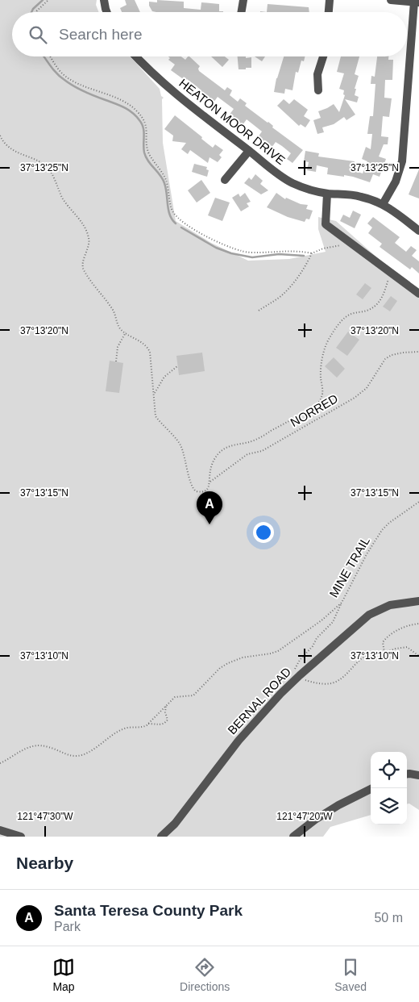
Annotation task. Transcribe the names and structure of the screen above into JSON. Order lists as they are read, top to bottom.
{
  "streets": {
    "street": ["HEATON MOOR DRIVE", "BERNAL ROAD"],
    "path": ["NORRED", "MINE TRAIL"]
  },
  "page": {
    "search": "Search here",
    "pins": "A",
    "heading": "Nearby",
    "list": [
      {
        "mark": "A",
        "name": "Santa Teresa County Park",
        "note": "Park",
        "value": "50 m"
      }
    ],
    "nav": ["Map", "Directions", "Saved"]
  },
  "coordinates": [
    "37°13'25\"N",
    "37°13'20\"N",
    "37°13'15\"N",
    "37°13'10\"N",
    "121°47'30\"W",
    "121°47'20\"W"
  ]
}
